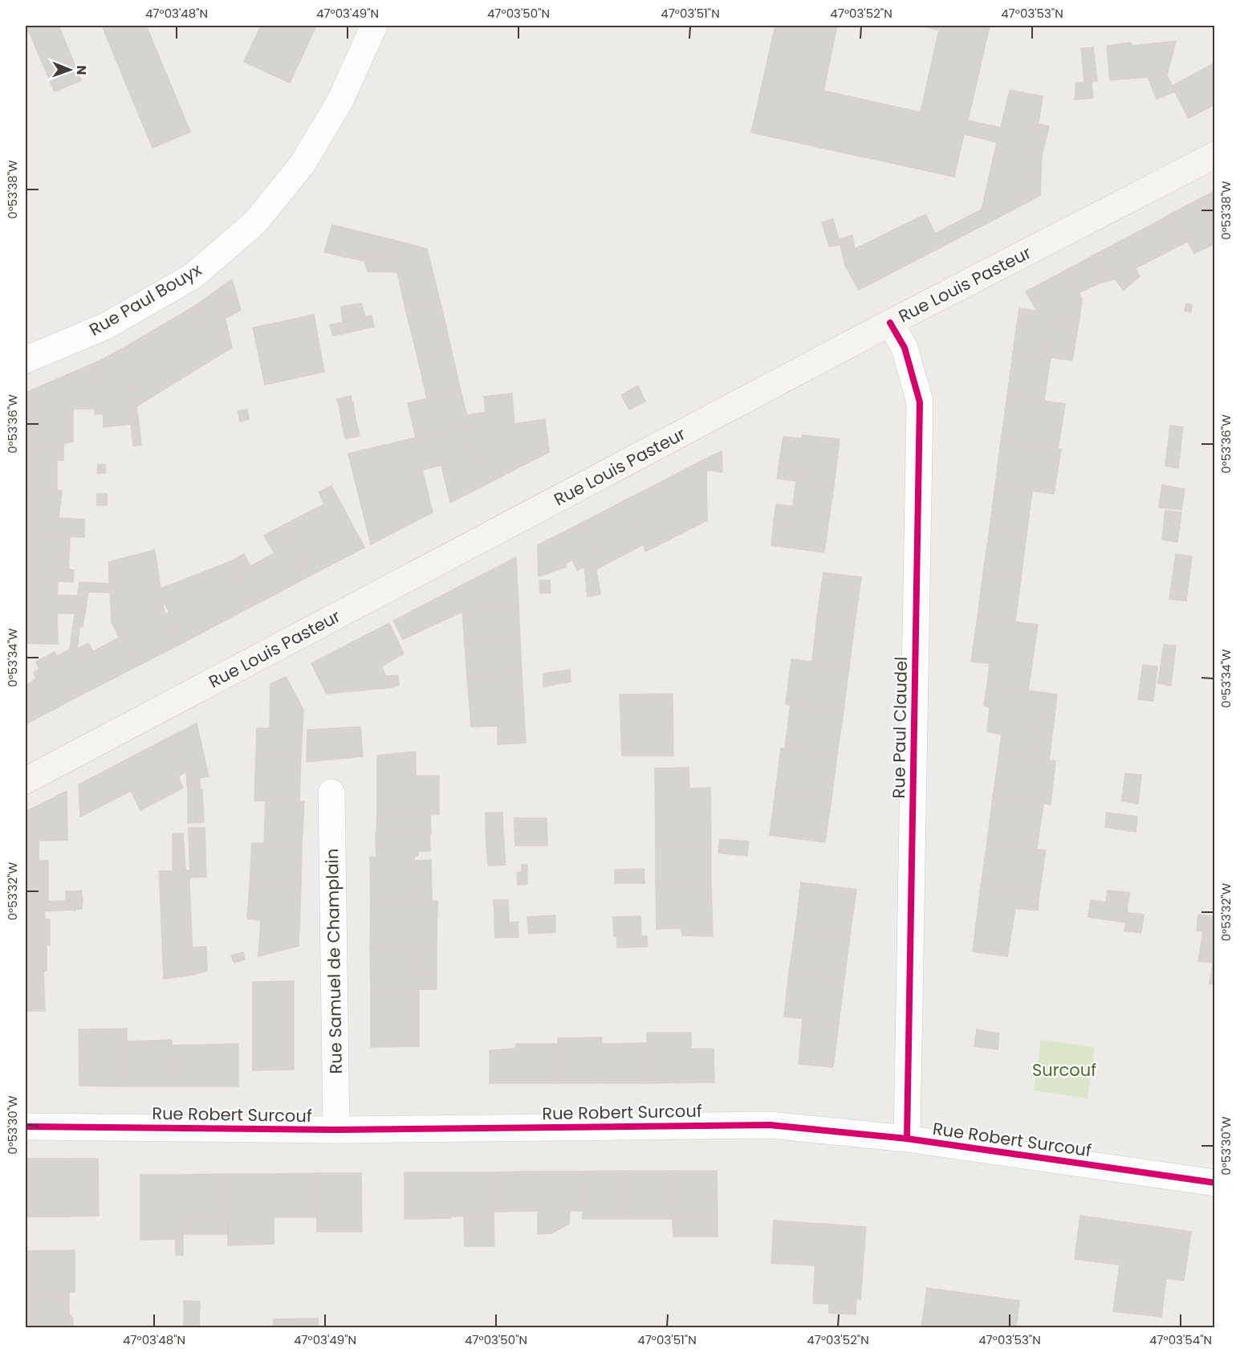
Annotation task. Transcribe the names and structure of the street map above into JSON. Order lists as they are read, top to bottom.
{
  "streets": {
    "main road": ["Rue Louis Pasteur"],
    "street": [
      "Rue Paul Bouyx",
      "Rue Paul Claudel",
      "Rue Samuel de Champlain",
      "Rue Robert Surcouf"
    ]
  },
  "crossings": [
    ["Rue Louis Pasteur", "Rue Paul Claudel"],
    ["Rue Paul Claudel", "Rue Robert Surcouf"],
    ["Rue Samuel de Champlain", "Rue Robert Surcouf"]
  ],
  "parks": ["Surcouf"],
  "north": "right",
  "coordinates": [
    "47°03'48\"N",
    "47°03'49\"N",
    "47°03'50\"N",
    "47°03'51\"N",
    "47°03'52\"N",
    "47°03'53\"N",
    "0°53'38\"W",
    "0°53'36\"W",
    "0°53'34\"W",
    "0°53'32\"W",
    "0°53'30\"W",
    "47°03'54\"N"
  ]
}
